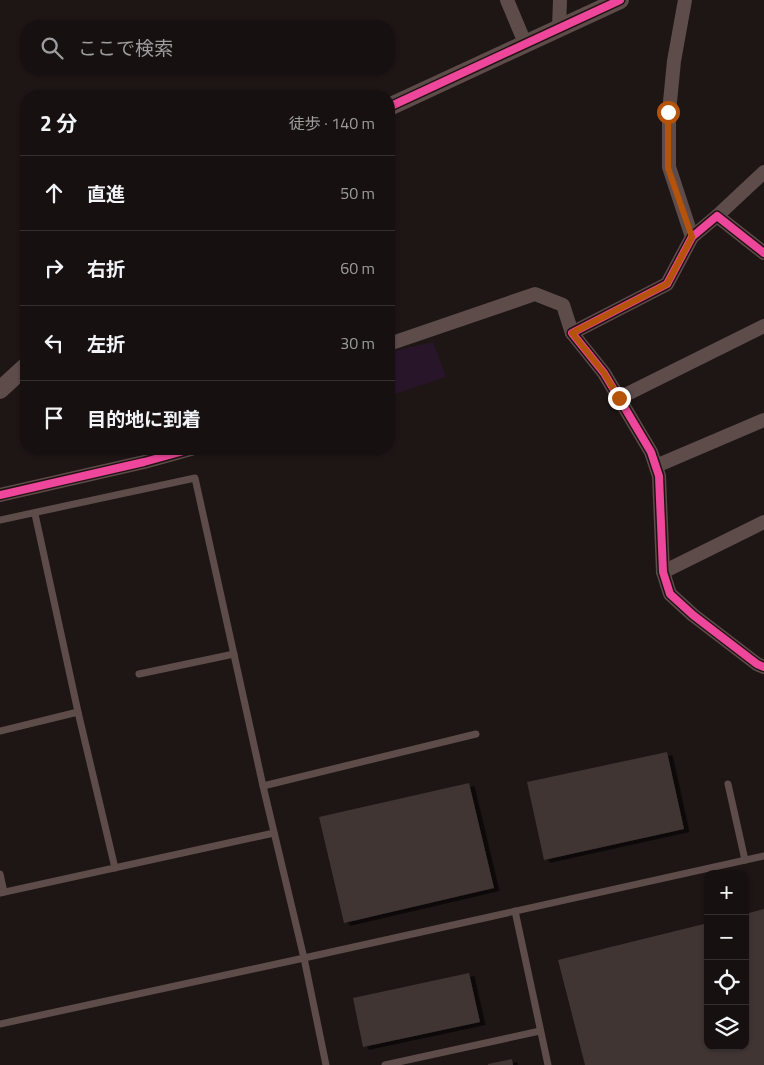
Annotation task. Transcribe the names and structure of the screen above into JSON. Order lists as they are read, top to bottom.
{
  "page": {
    "search": "ここで検索",
    "heading": ["2 分", "徒歩 · 140 m"],
    "list": [
      ["直進", "50 m"],
      ["右折", "60 m"],
      ["左折", "30 m"],
      "目的地に到着"
    ],
    "map_buttons": ["+", "−"]
  }
}
